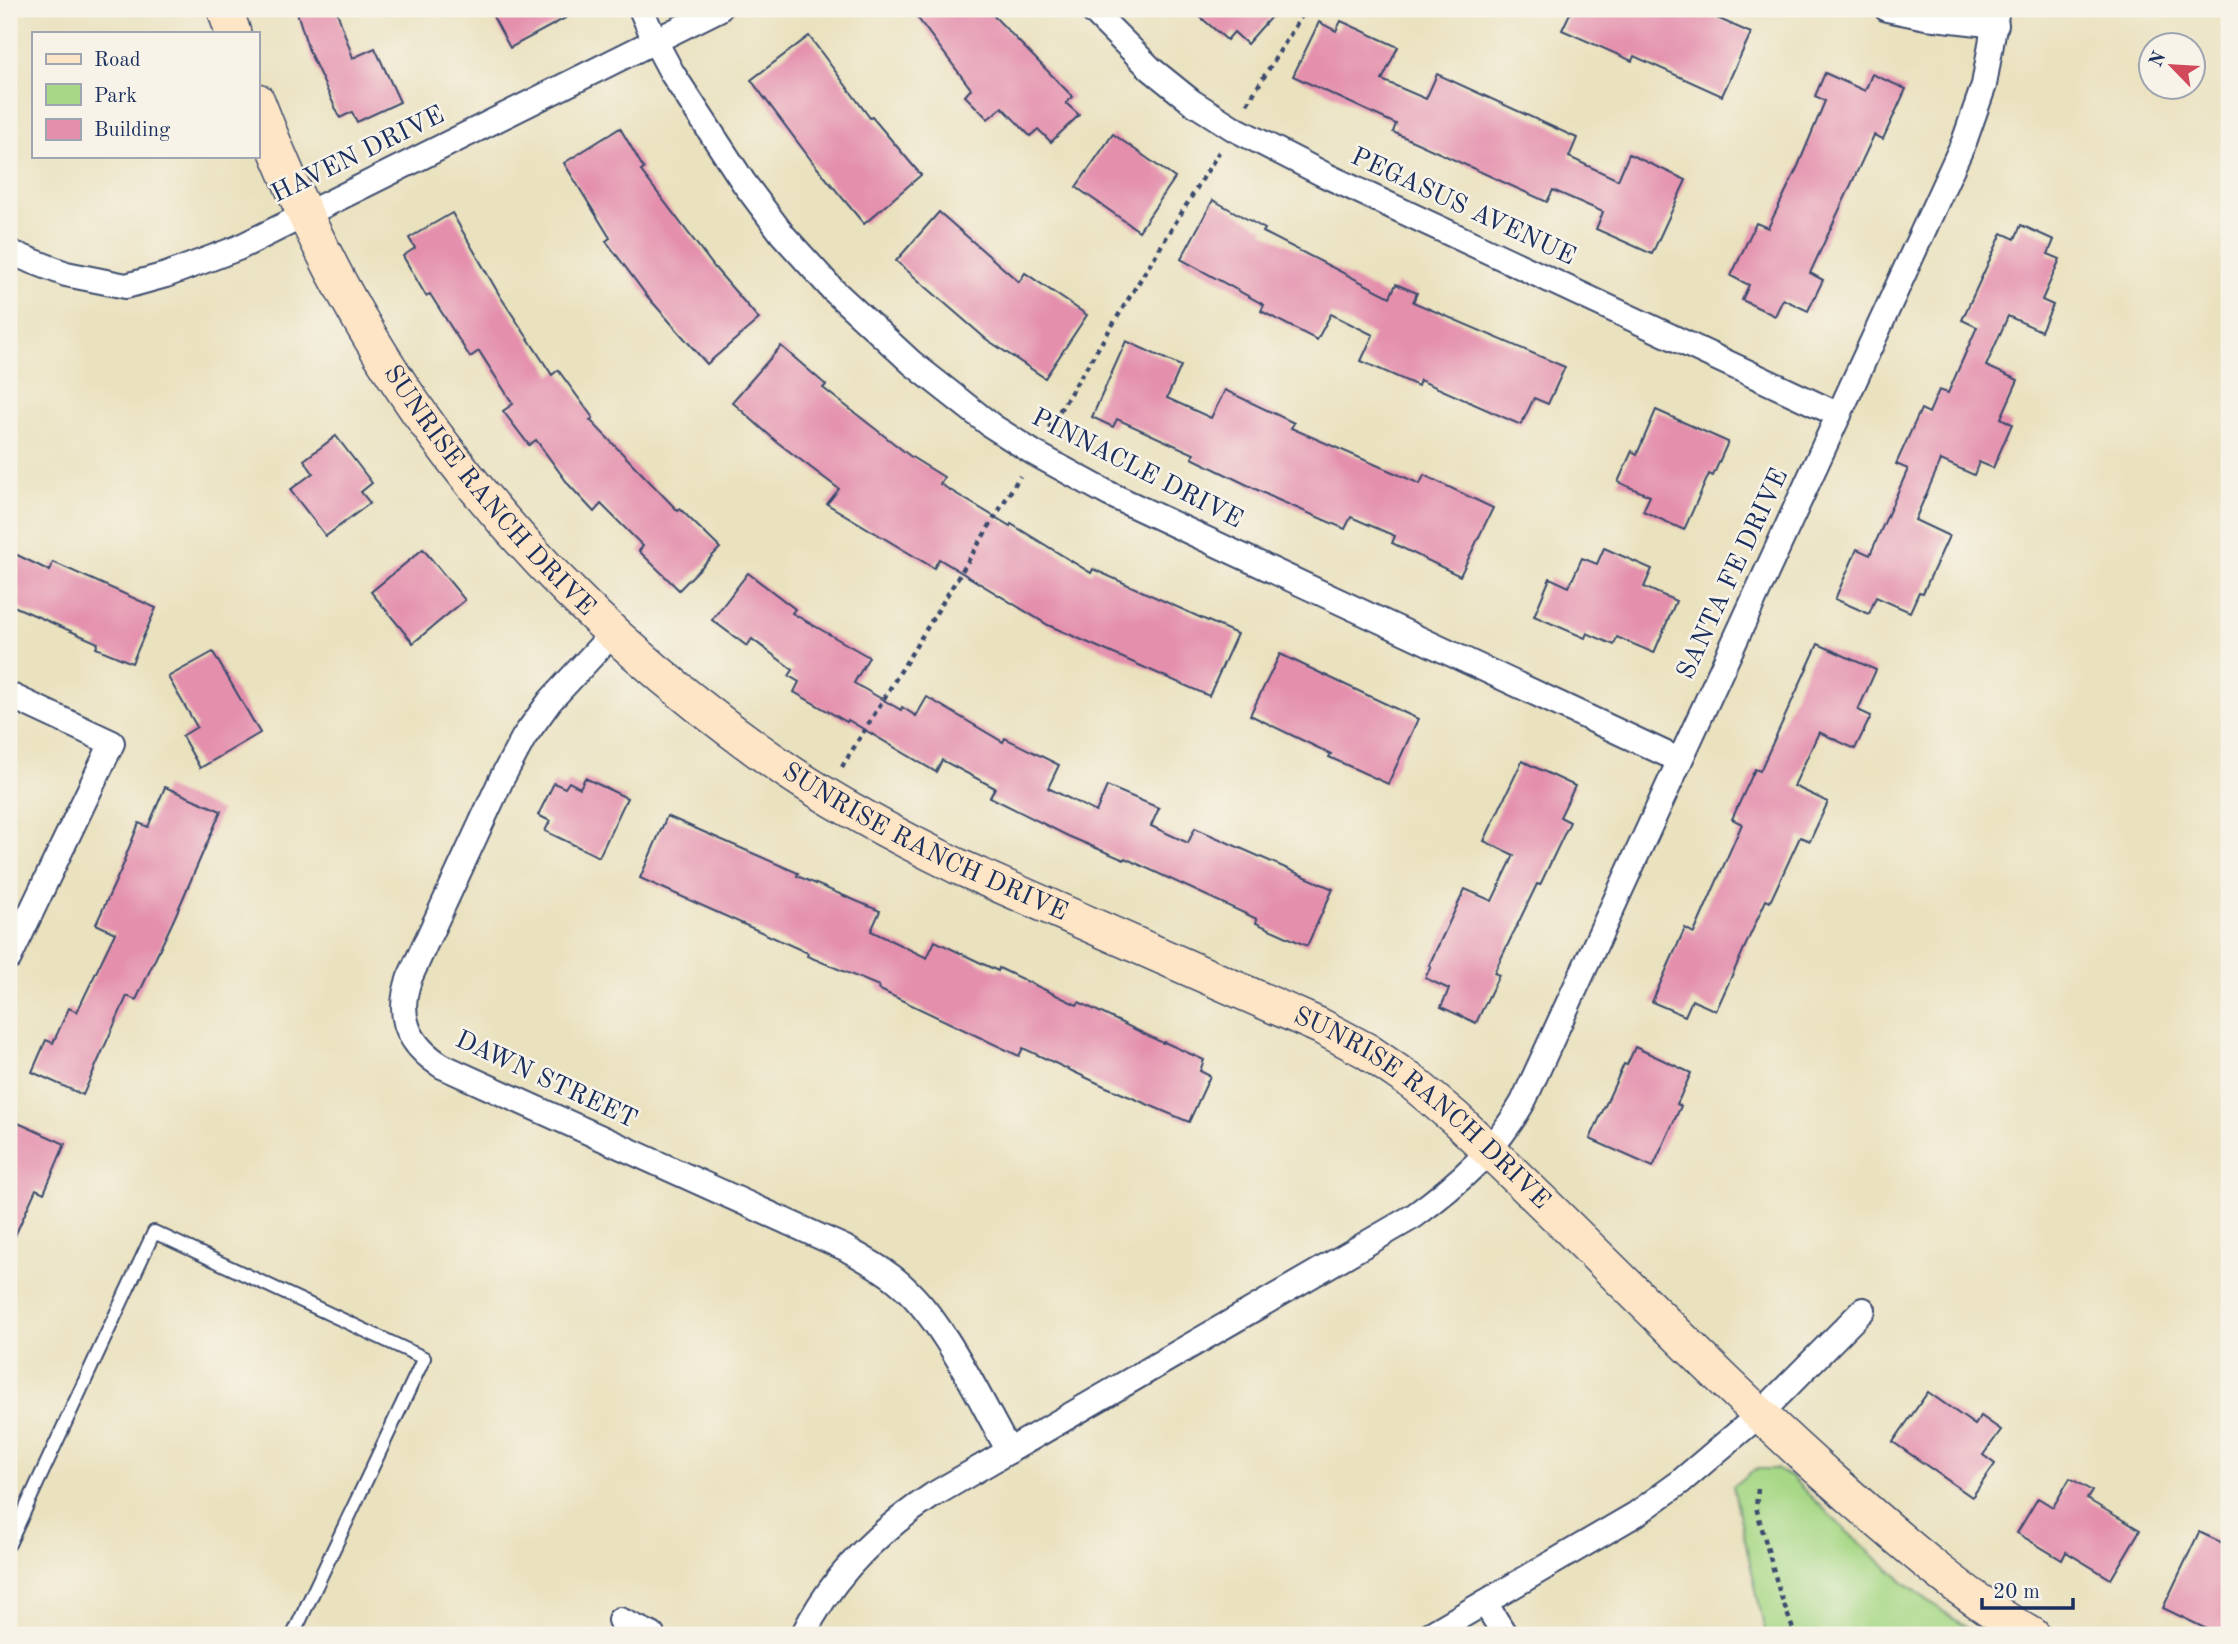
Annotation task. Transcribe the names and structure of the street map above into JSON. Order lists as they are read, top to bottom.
{
  "streets": {
    "street": [
      "HAVEN DRIVE",
      "PEGASUS AVENUE",
      "PINNACLE DRIVE",
      "SUNRISE RANCH DRIVE",
      "SANTA FE DRIVE",
      "DAWN STREET"
    ]
  },
  "crossings": [
    ["HAVEN DRIVE", "PINNACLE DRIVE"],
    ["HAVEN DRIVE", "SUNRISE RANCH DRIVE"],
    ["PEGASUS AVENUE", "SANTA FE DRIVE"],
    ["PINNACLE DRIVE", "SANTA FE DRIVE"],
    ["SUNRISE RANCH DRIVE", "SANTA FE DRIVE"],
    ["SUNRISE RANCH DRIVE", "DAWN STREET"],
    ["SANTA FE DRIVE", "DAWN STREET"]
  ],
  "legend": ["Road", "Park", "Building"],
  "scale_bar": "20 m",
  "north": "top left"
}
